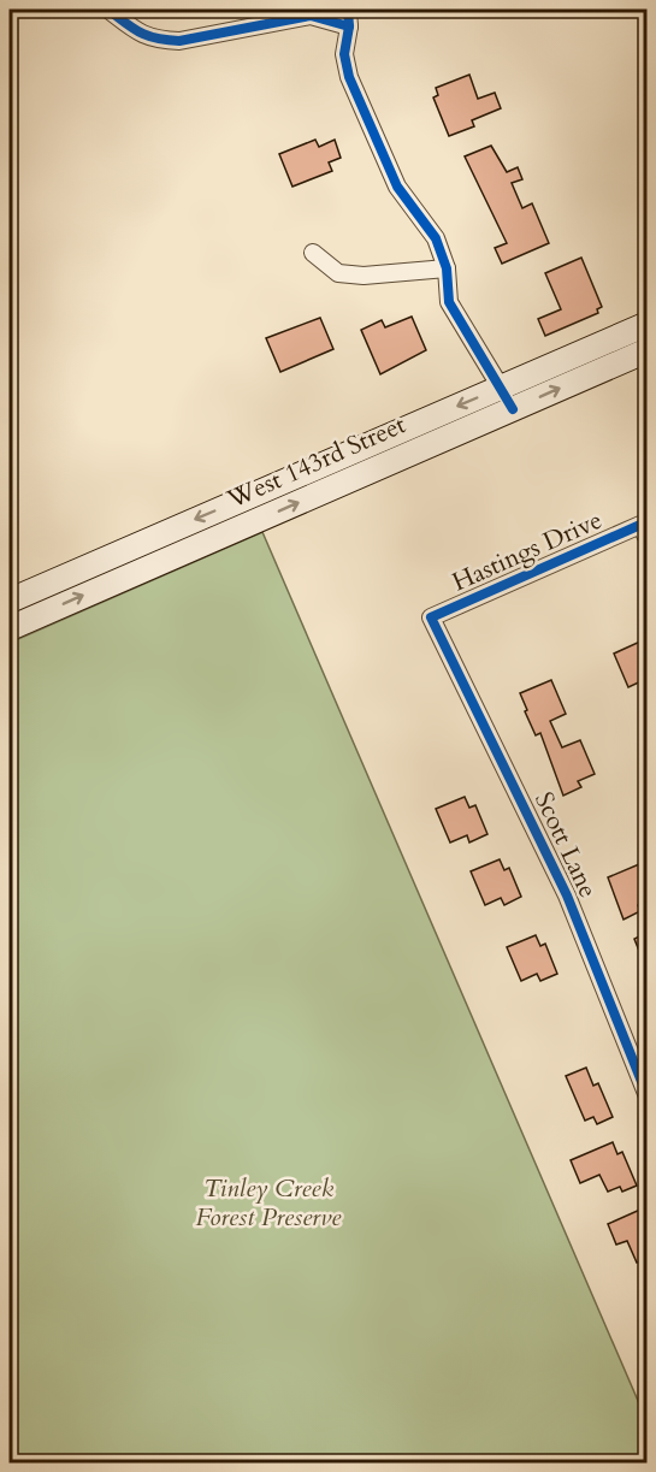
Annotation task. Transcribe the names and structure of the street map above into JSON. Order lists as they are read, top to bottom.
{
  "streets": {
    "main road": ["West 143rd Street"],
    "street": ["Hastings Drive", "Scott Lane"]
  },
  "crossings": [
    ["Hastings Drive", "Scott Lane"]
  ],
  "parks": ["Tinley Creek Forest Preserve"]
}
